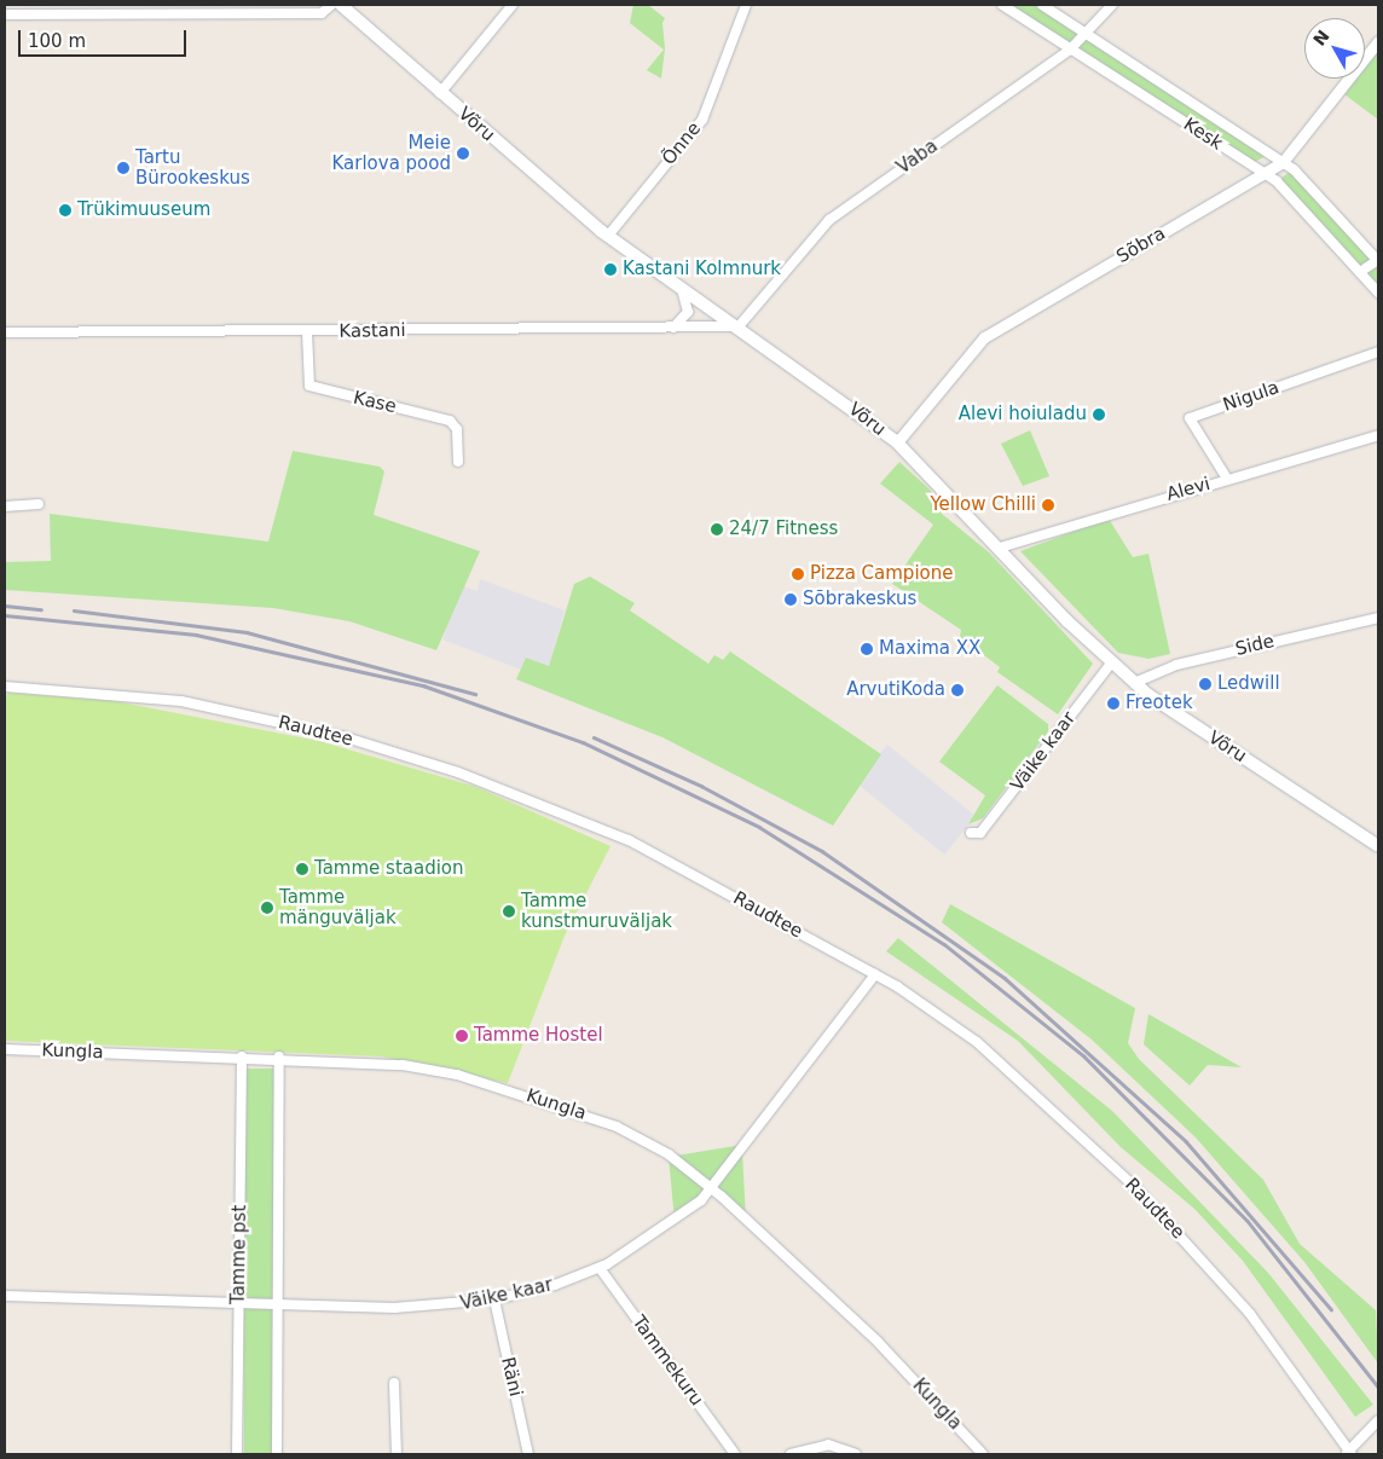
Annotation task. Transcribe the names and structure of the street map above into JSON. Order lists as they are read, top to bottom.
{
  "streets": {
    "main road": ["Võru"],
    "street": [
      "Kesk",
      "Õnne",
      "Vaba",
      "Sõbra",
      "Kastani",
      "Nigula",
      "Kase",
      "Alevi",
      "Side",
      "Raudtee",
      "Väike kaar",
      "Kungla",
      "Tamme pst",
      "Tammekuru",
      "Räni"
    ]
  },
  "crossings": [
    ["Võru", "Õnne"],
    ["Võru", "Vaba"],
    ["Võru", "Sõbra"],
    ["Võru", "Kastani"],
    ["Võru", "Alevi"],
    ["Võru", "Side"],
    ["Võru", "Väike kaar"],
    ["Kesk", "Vaba"],
    ["Kesk", "Sõbra"],
    ["Vaba", "Kastani"],
    ["Kastani", "Kase"],
    ["Nigula", "Alevi"],
    ["Raudtee", "Väike kaar"],
    ["Väike kaar", "Kungla"],
    ["Väike kaar", "Tamme pst"],
    ["Väike kaar", "Tammekuru"],
    ["Väike kaar", "Räni"],
    ["Kungla", "Tamme pst"]
  ],
  "places": [
    "Meie Karlova pood",
    "Tartu Bürookeskus",
    "Trükimuuseum",
    "Kastani Kolmnurk",
    "Alevi hoiuladu",
    "Yellow Chilli",
    "24/7 Fitness",
    "Pizza Campione",
    "Sõbrakeskus",
    "Maxima XX",
    "Ledwill",
    "ArvutiKoda",
    "Freotek",
    "Tamme staadion",
    "Tamme mänguväljak",
    "Tamme kunstmuruväljak",
    "Tamme Hostel"
  ],
  "scale_bar": "100 m",
  "north": "top left"
}
